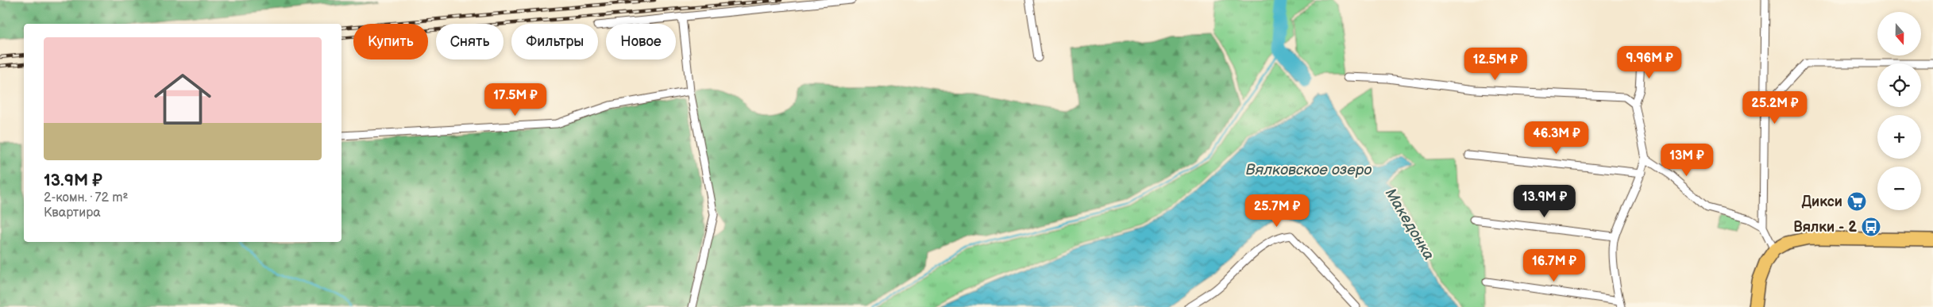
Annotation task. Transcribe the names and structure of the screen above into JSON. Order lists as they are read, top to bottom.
{
  "water": ["Вялковское озеро", "Македонка"],
  "places": {
    "supermarket": ["Дикси"],
    "bus stop": ["Вялки - 2"]
  },
  "north": "bottom",
  "page": {
    "map_buttons": ["+", "−"],
    "chip": [
      "Купить",
      "Снять",
      "Фильтры",
      "Новое"
    ],
    "list": [
      {
        "name": "13.9M ₽",
        "note": "2-комн. · 72 m² · Квартира"
      }
    ],
    "price": [
      "9.96M ₽",
      "12.5M ₽",
      "17.5M ₽",
      "25.2M ₽",
      "46.3M ₽",
      "13M ₽",
      "13.9M ₽",
      "25.7M ₽",
      "16.7M ₽"
    ]
  }
}
